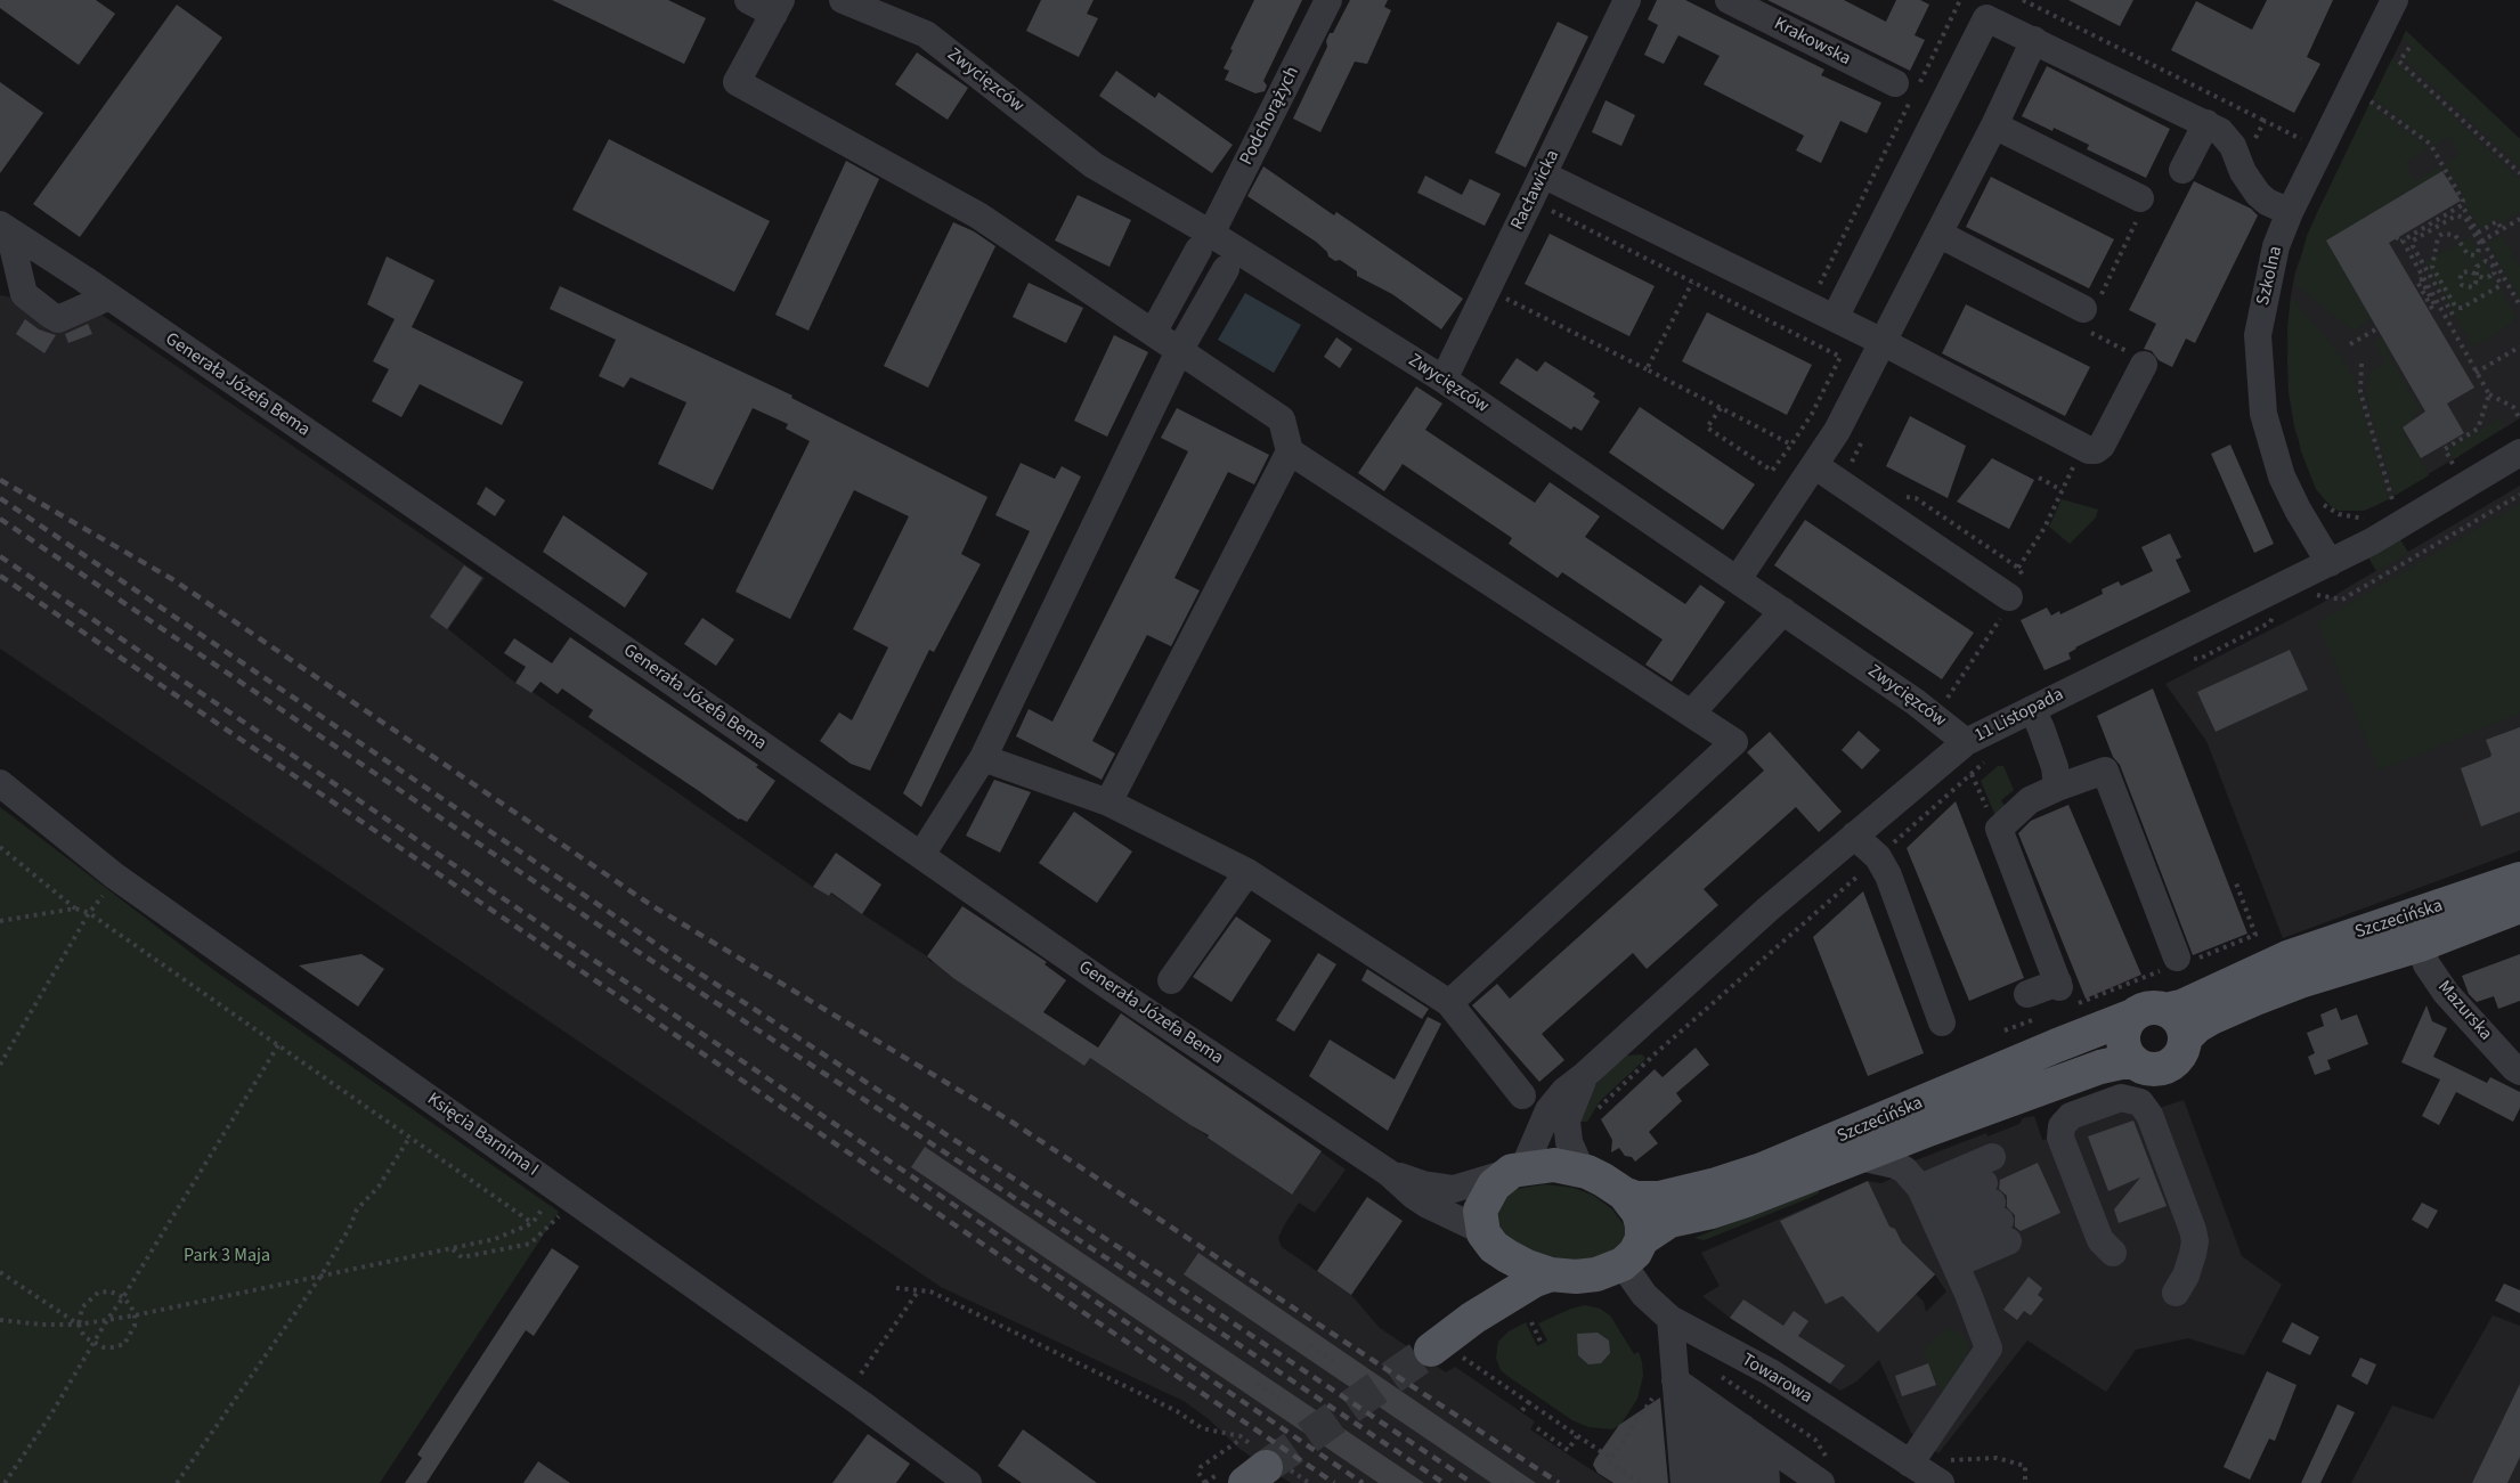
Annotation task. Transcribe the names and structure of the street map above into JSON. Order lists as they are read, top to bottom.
{
  "streets": {
    "main road": ["Szczecińska"],
    "street": [
      "Krakowska",
      "Zwycięzców",
      "Podchorążych",
      "Racławicka",
      "Szkolna",
      "Generała Józefa Bema",
      "11 Listopada",
      "Mazurska",
      "Księcia Barnima I",
      "Towarowa"
    ]
  },
  "crossings": [
    ["Zwycięzców", "Podchorążych"],
    ["Zwycięzców", "Racławicka"],
    ["Zwycięzców", "11 Listopada"],
    ["Szkolna", "11 Listopada"],
    ["Generała Józefa Bema", "11 Listopada"],
    ["Generała Józefa Bema", "Szczecińska"],
    ["Generała Józefa Bema", "Towarowa"],
    ["11 Listopada", "Szczecińska"],
    ["11 Listopada", "Towarowa"],
    ["Szczecińska", "Mazurska"],
    ["Szczecińska", "Towarowa"]
  ],
  "parks": ["Park 3 Maja"]
}
